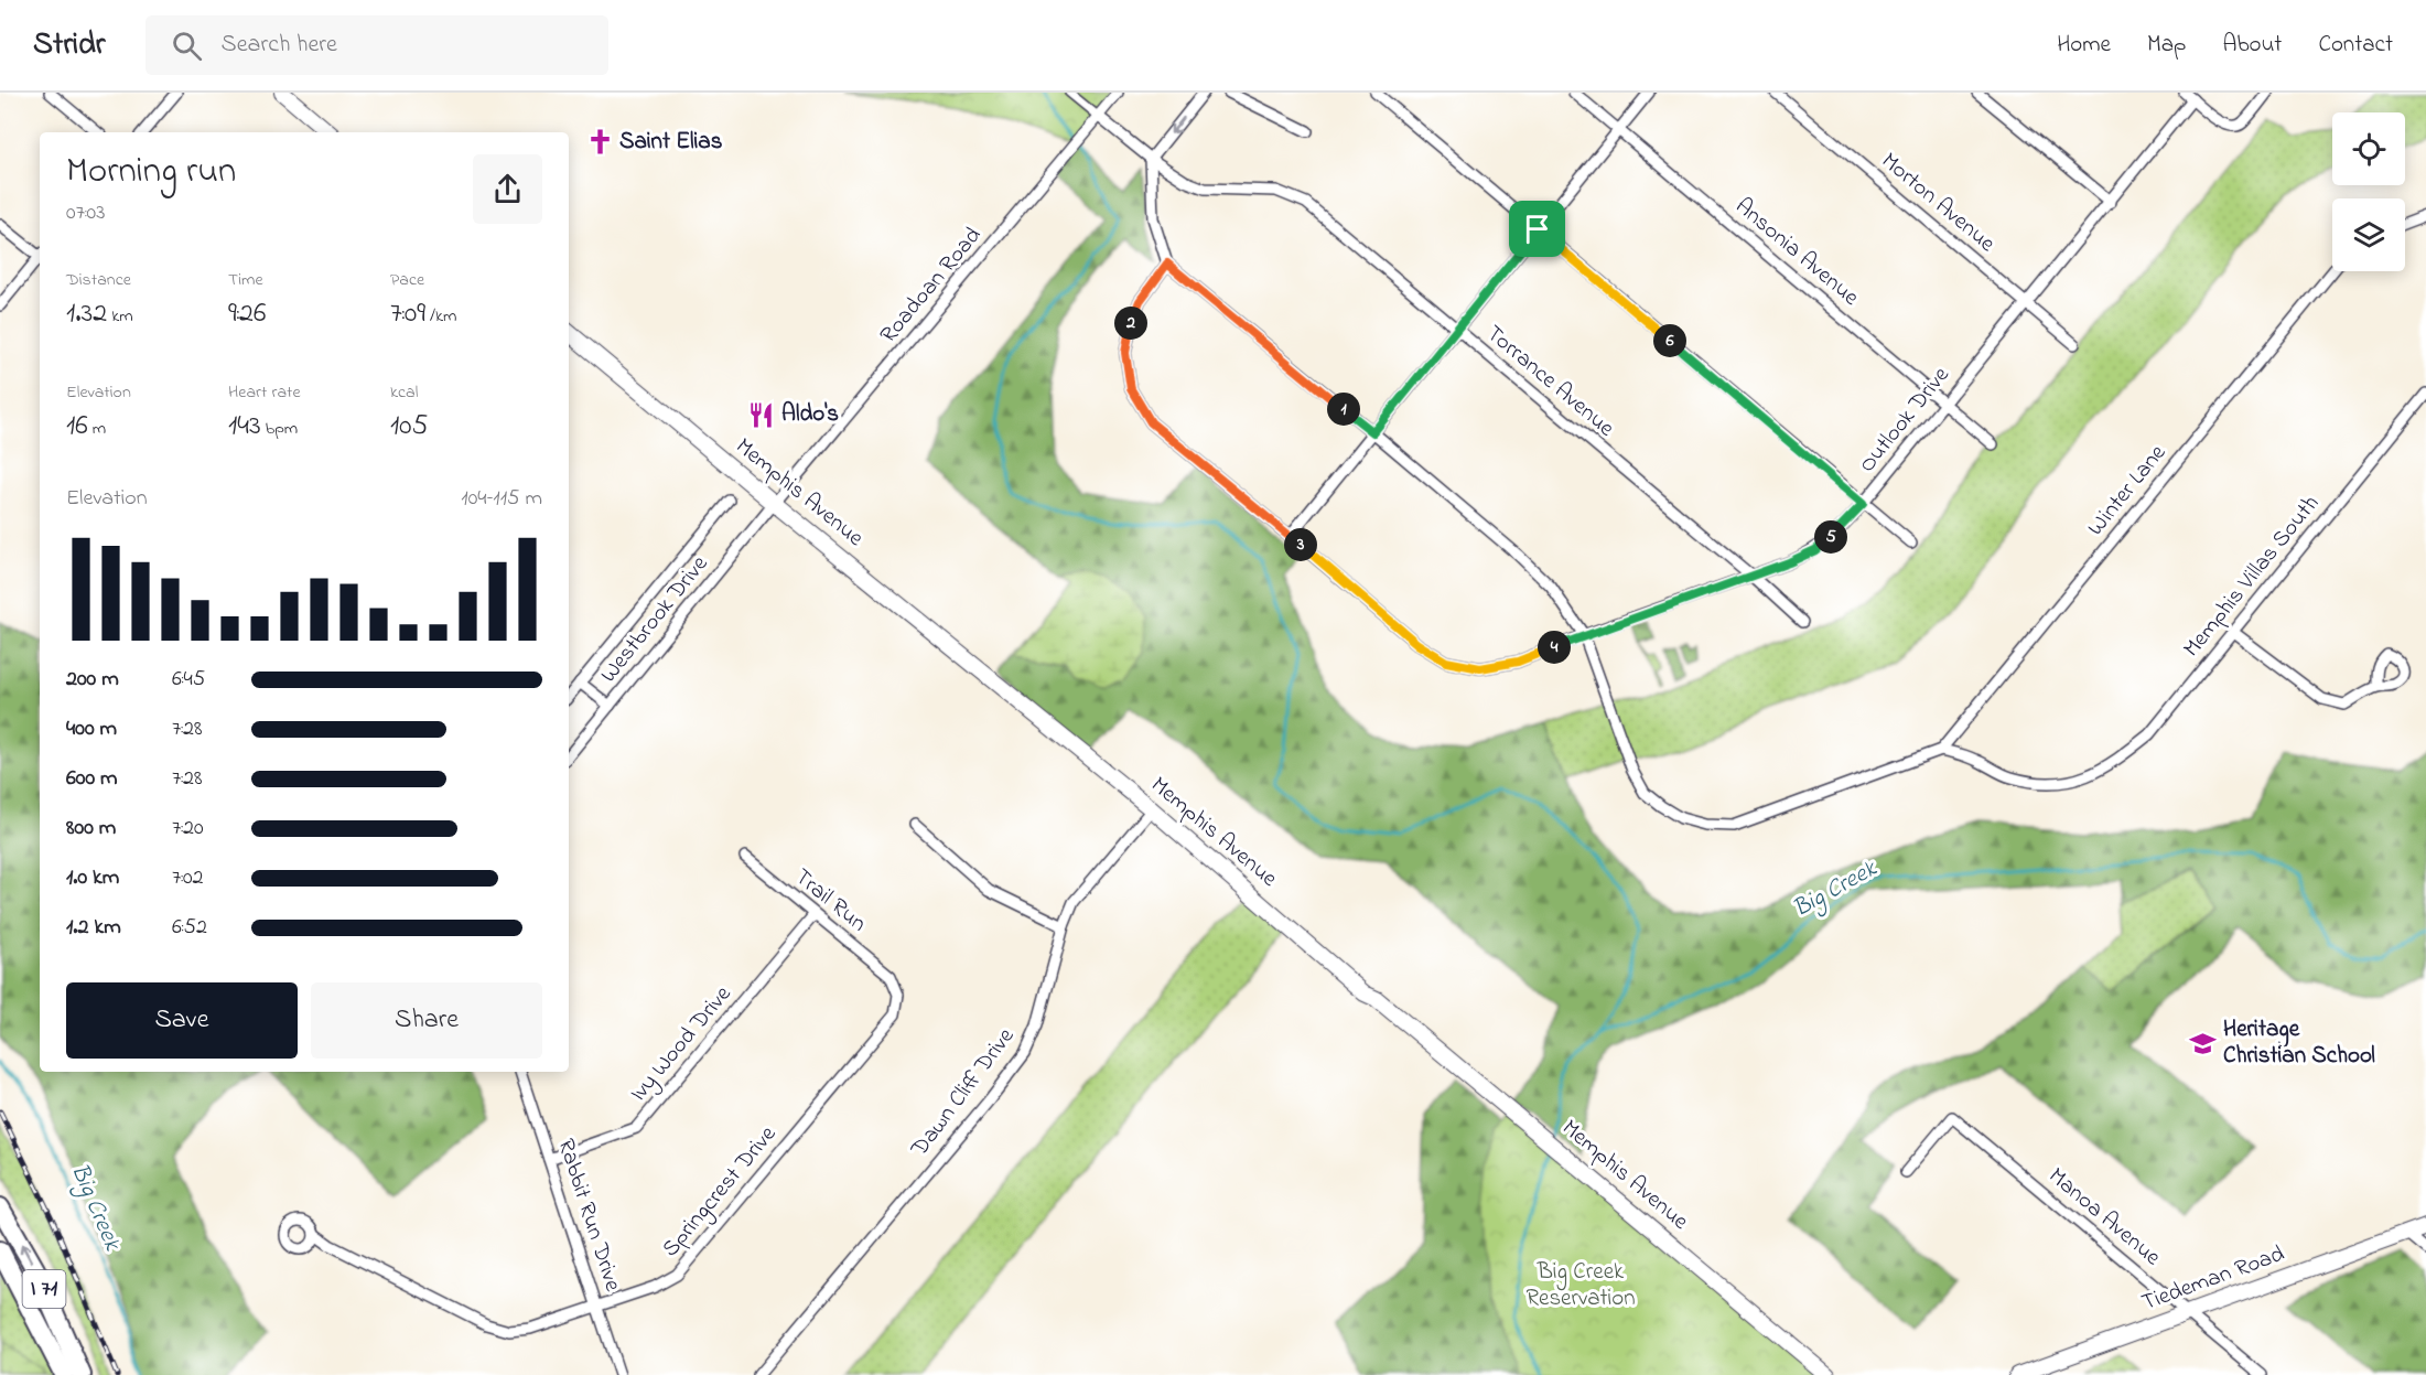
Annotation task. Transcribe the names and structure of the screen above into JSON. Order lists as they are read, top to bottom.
{
  "streets": {
    "highway": ["I 71"],
    "main road": ["Memphis Avenue", "Tiedeman Road"],
    "street": [
      "Morton Avenue",
      "Ansonia Avenue",
      "Roadoan Road",
      "Torrance Avenue",
      "Outlook Drive",
      "Winter Lane",
      "Memphis Villas South",
      "Westbrook Drive",
      "Trail Run",
      "Ivy Wood Drive",
      "Dawn Cliff Drive",
      "Springcrest Drive",
      "Rabbit Run Drive",
      "Manoa Avenue"
    ]
  },
  "crossings": [
    ["Morton Avenue", "Outlook Drive"],
    ["Ansonia Avenue", "Outlook Drive"],
    ["Roadoan Road", "Torrance Avenue"],
    ["Roadoan Road", "Memphis Avenue"],
    ["Roadoan Road", "Westbrook Drive"],
    ["Torrance Avenue", "Outlook Drive"],
    ["Winter Lane", "Memphis Villas South"],
    ["Memphis Avenue", "Westbrook Drive"],
    ["Memphis Avenue", "Dawn Cliff Drive"],
    ["Trail Run", "Ivy Wood Drive"],
    ["Trail Run", "Springcrest Drive"],
    ["Ivy Wood Drive", "Rabbit Run Drive"],
    ["Springcrest Drive", "Rabbit Run Drive"],
    ["Manoa Avenue", "Tiedeman Road"]
  ],
  "water": ["Big Creek"],
  "parks": ["Big Creek Reservation"],
  "places": {
    "church": ["Saint Elias"],
    "restaurant": ["Aldo's"],
    "school or university": ["Heritage Christian School"]
  },
  "page": {
    "header": "Stridr",
    "search": "Search here",
    "nav": [
      "Home",
      "Map",
      "About",
      "Contact"
    ],
    "heading": ["Morning run", "07:03"],
    "stats": [
      ["Distance", "1.32 km"],
      ["Time", "9:26"],
      ["Pace", "7:09 /km"],
      ["Elevation", "16 m"],
      ["Heart rate", "143 bpm"],
      ["kcal", "105"]
    ],
    "pins": [
      "2",
      "6",
      "1",
      "5",
      "3",
      "4"
    ],
    "chart": ["Elevation", "104–115 m"],
    "list": [
      {
        "name": "200 m",
        "note": "6:45"
      },
      {
        "name": "400 m",
        "note": "7:28"
      },
      {
        "name": "600 m",
        "note": "7:28"
      },
      {
        "name": "800 m",
        "note": "7:20"
      },
      {
        "name": "1.0 km",
        "note": "7:02"
      },
      {
        "name": "1.2 km",
        "note": "6:52"
      }
    ],
    "buttons": ["Save", "Share"]
  }
}
